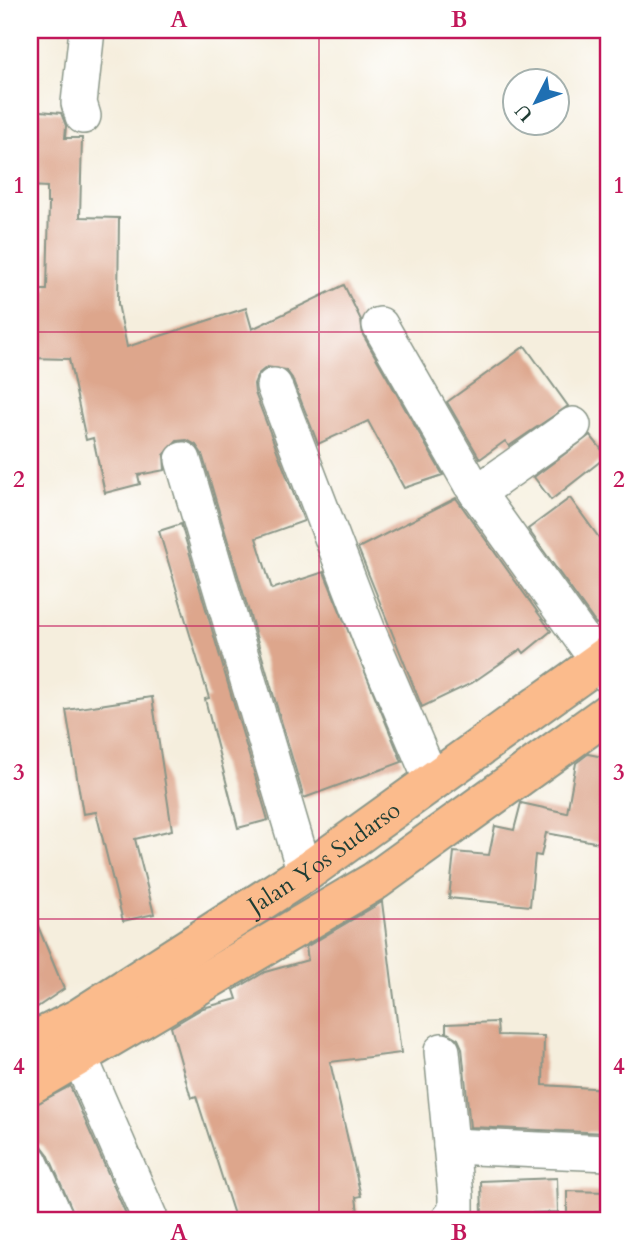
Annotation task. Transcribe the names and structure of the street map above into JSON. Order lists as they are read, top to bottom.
{
  "streets": {
    "main road": ["Jalan Yos Sudarso"]
  },
  "north": "bottom left",
  "grid": {
    "columns": ["A", "B"],
    "rows": [
      "1",
      "2",
      "3",
      "4"
    ]
  }
}
